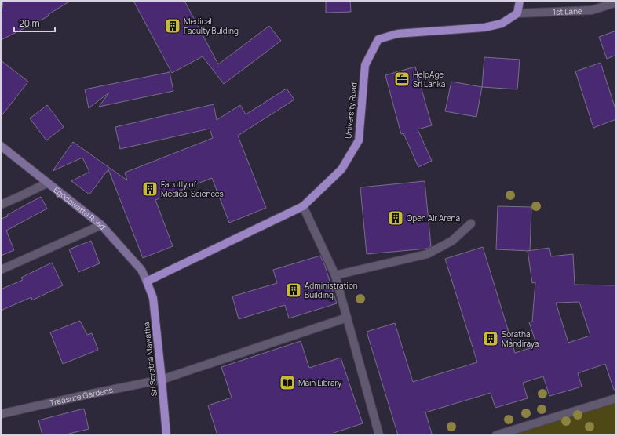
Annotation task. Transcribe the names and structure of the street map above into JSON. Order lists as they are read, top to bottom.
{
  "streets": {
    "main road": ["University Road", "Sri Soratha Mawatha"],
    "street": ["1st Lane", "Egodawatte Road", "Treasure Gardens"]
  },
  "crossings": [
    ["1st Lane", "University Road"],
    ["University Road", "Egodawatte Road"],
    ["University Road", "Sri Soratha Mawatha"],
    ["Egodawatte Road", "Sri Soratha Mawatha"],
    ["Sri Soratha Mawatha", "Treasure Gardens"]
  ],
  "places": {
    "building": [
      "Medical Faculty Bulding",
      "Facutly of Medical Sciences",
      "Open Air Arena",
      "Administration Building",
      "Soratha Mandiraya"
    ],
    "office": ["HelpAge Sri Lanka"],
    "library": ["Main Library"]
  },
  "scale_bar": "20 m"
}
